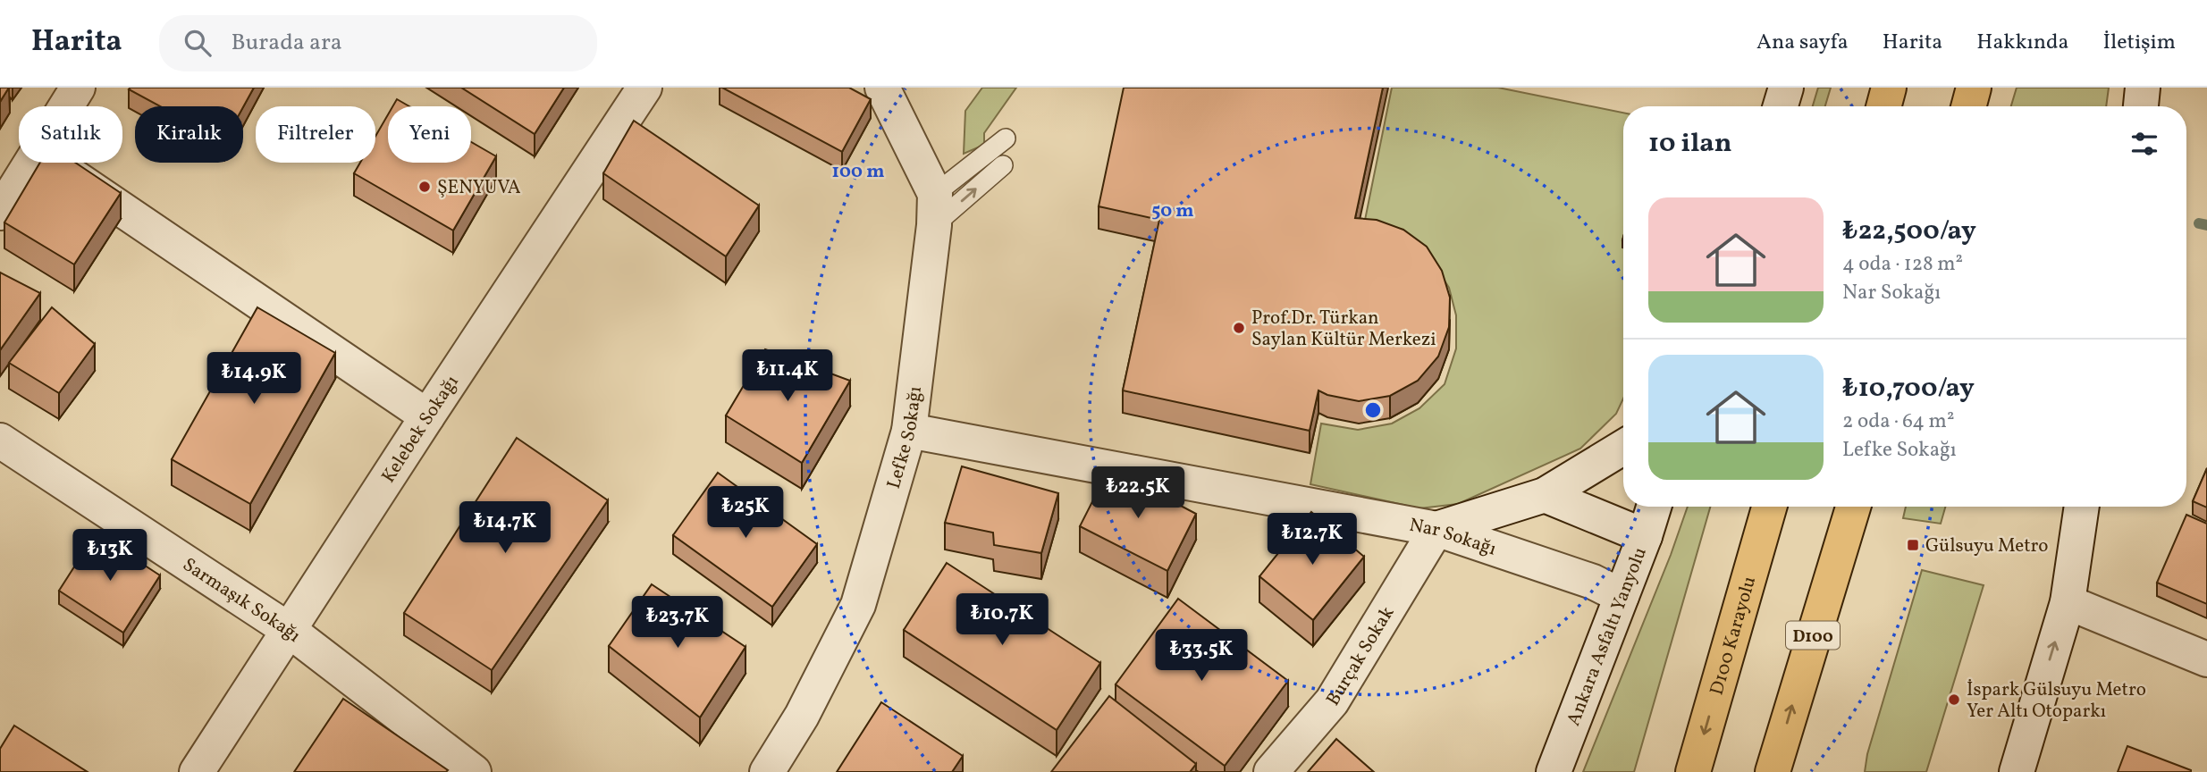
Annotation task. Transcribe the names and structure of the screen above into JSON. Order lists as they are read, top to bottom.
{
  "streets": {
    "highway": ["D100 Karayolu", "D100"],
    "street": [
      "Kelebek Sokağı",
      "Lefke Sokağı",
      "Nar Sokağı",
      "Sarmaşık Sokağı",
      "Ankara Asfaltı Yanyolu",
      "Burçak Sokak"
    ]
  },
  "crossings": [
    ["Kelebek Sokağı", "Sarmaşık Sokağı"],
    ["Lefke Sokağı", "Nar Sokağı"],
    ["Nar Sokağı", "Ankara Asfaltı Yanyolu"],
    ["Nar Sokağı", "Burçak Sokak"]
  ],
  "places": {
    "other": ["ŞENYUVA", "Prof.Dr. Türkan Saylan Kültür Merkezi", "İspark Gülsuyu Metro Yer Altı Otoparkı"],
    "transit": ["Gülsuyu Metro"]
  },
  "page": {
    "header": "Harita",
    "search": "Burada ara",
    "nav": [
      "Ana sayfa",
      "Harita",
      "Hakkında",
      "İletişim"
    ],
    "chip": [
      "Satılık",
      "Kiralık",
      "Filtreler",
      "Yeni"
    ],
    "heading": "10 ilan",
    "list": [
      {
        "name": "₺22,500/ay",
        "note": "4 oda · 128 m² · Nar Sokağı"
      },
      {
        "name": "₺10,700/ay",
        "note": "2 oda · 64 m² · Lefke Sokağı"
      }
    ],
    "price": [
      "₺11.4K",
      "₺14.9K",
      "₺22.5K",
      "₺25K",
      "₺14.7K",
      "₺12.7K",
      "₺13K",
      "₺10.7K",
      "₺23.7K",
      "₺33.5K"
    ]
  },
  "rings": ["100 m", "50 m"]
}
